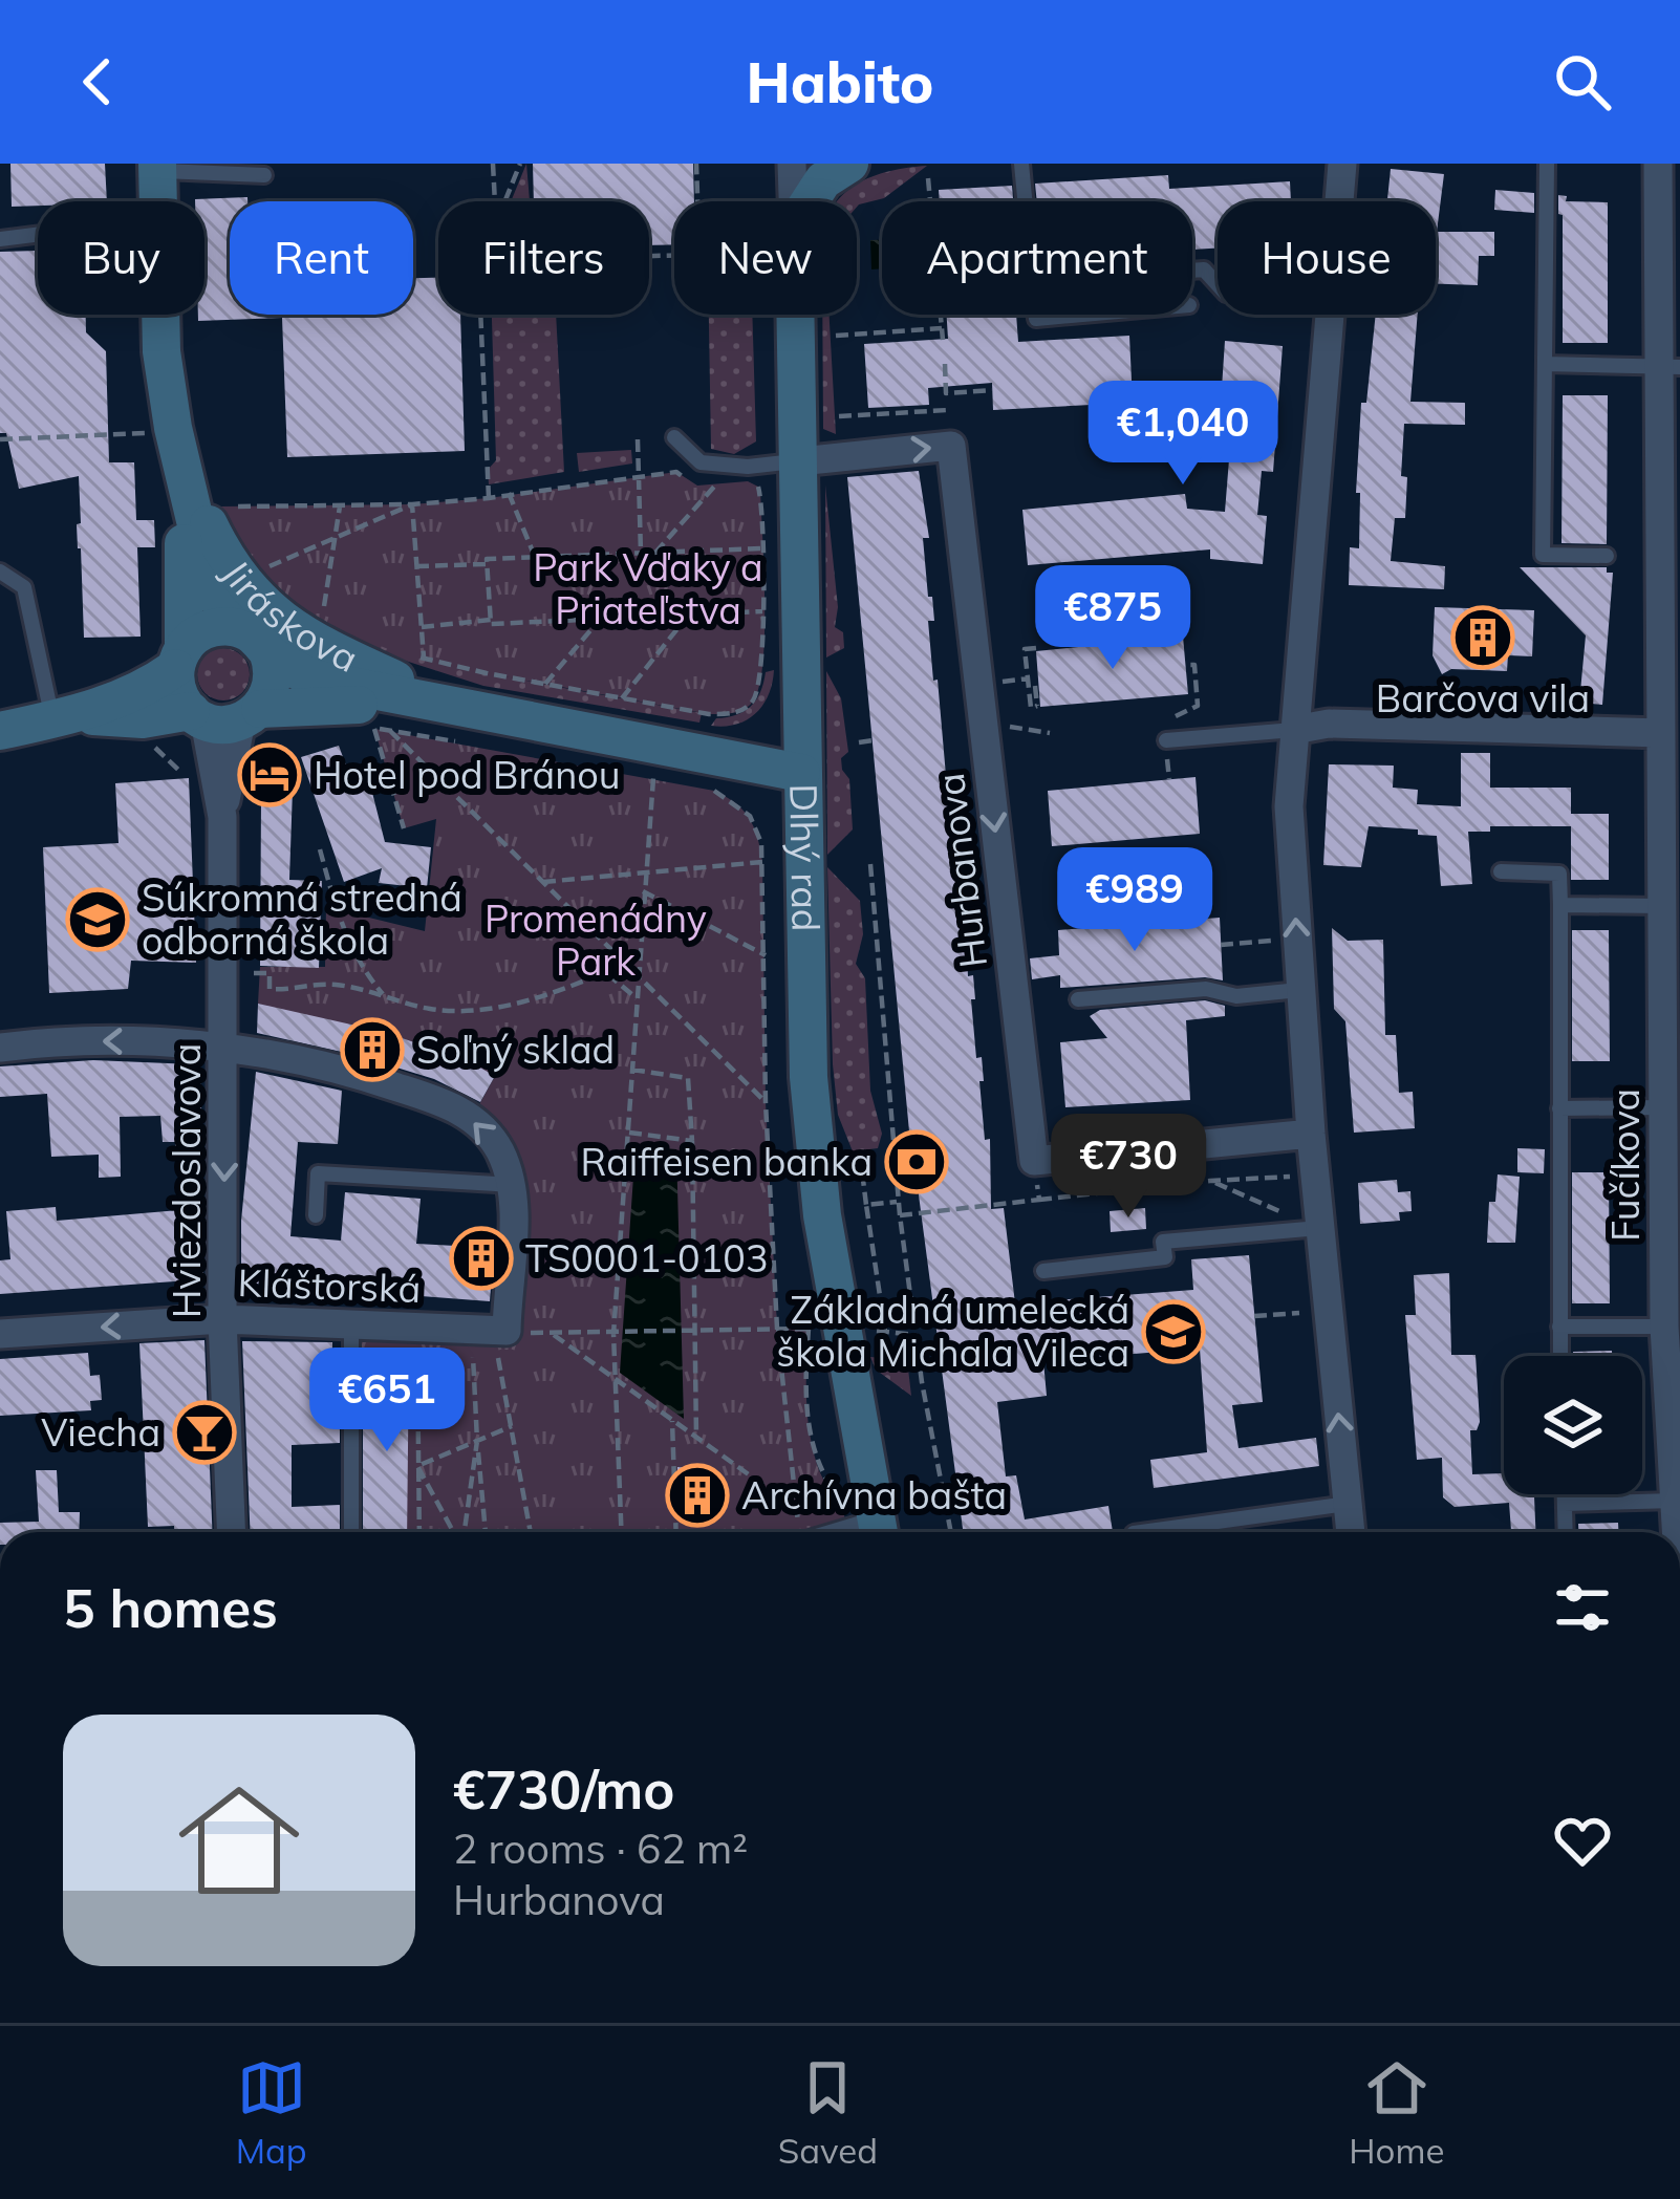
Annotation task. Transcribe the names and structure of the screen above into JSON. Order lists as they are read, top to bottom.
{
  "streets": {
    "street": [
      "Jiráskova",
      "Dlhý rad",
      "Hurbanova",
      "Fučíkova",
      "Hviezdoslavova",
      "Kláštorská"
    ]
  },
  "crossings": [
    ["Jiráskova", "Dlhý rad"],
    ["Jiráskova", "Hviezdoslavova"],
    ["Dlhý rad", "Hurbanova"],
    ["Hviezdoslavova", "Kláštorská"]
  ],
  "one_way": ["Hurbanova", "Kláštorská"],
  "parks": ["Park Vďaky a Priateľstva", "Promenádny Park"],
  "places": {
    "building": [
      "Barčova vila",
      "Soľný sklad",
      "TS0001-0103",
      "Archívna bašta"
    ],
    "hotel": ["Hotel pod Bránou"],
    "school or university": ["Súkromná stredná odborná škola", "Základná umelecká škola Michala Vileca"],
    "bank": ["Raiffeisen banka"],
    "bar": ["Viecha"]
  },
  "page": {
    "header": "Habito",
    "chip": [
      "Buy",
      "Rent",
      "Filters",
      "New",
      "Apartment",
      "House"
    ],
    "price": [
      "€1,040",
      "€875",
      "€989",
      "€730",
      "€651"
    ],
    "heading": "5 homes",
    "list": [
      {
        "name": "€730/mo",
        "note": "2 rooms · 62 m² · Hurbanova"
      }
    ],
    "tabs": ["Map", "Saved", "Home"]
  }
}
